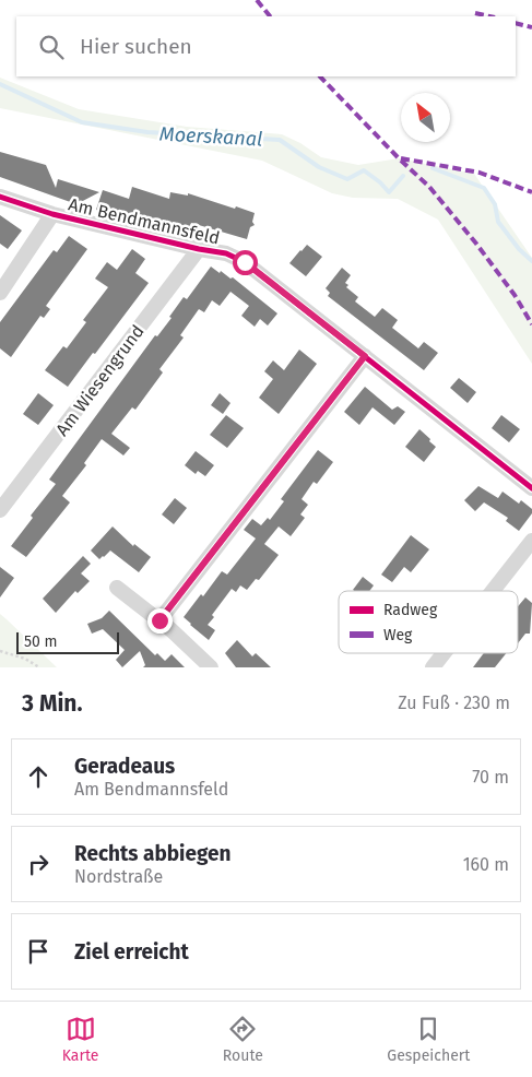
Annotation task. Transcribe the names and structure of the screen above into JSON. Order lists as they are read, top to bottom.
{
  "streets": {
    "street": ["Am Bendmannsfeld", "Am Wiesengrund"]
  },
  "crossings": [
    ["Am Bendmannsfeld", "Am Wiesengrund"]
  ],
  "water": ["Moerskanal"],
  "legend": ["Radweg", "Weg"],
  "scale_bar": "50 m",
  "north": "top left",
  "page": {
    "search": "Hier suchen",
    "scale": "50 m",
    "heading": ["3 Min.", "Zu Fuß · 230 m"],
    "list": [
      ["Geradeaus", "Am Bendmannsfeld", "70 m"],
      ["Rechts abbiegen", "Nordstraße", "160 m"],
      "Ziel erreicht"
    ],
    "nav": ["Karte", "Route", "Gespeichert"]
  }
}
